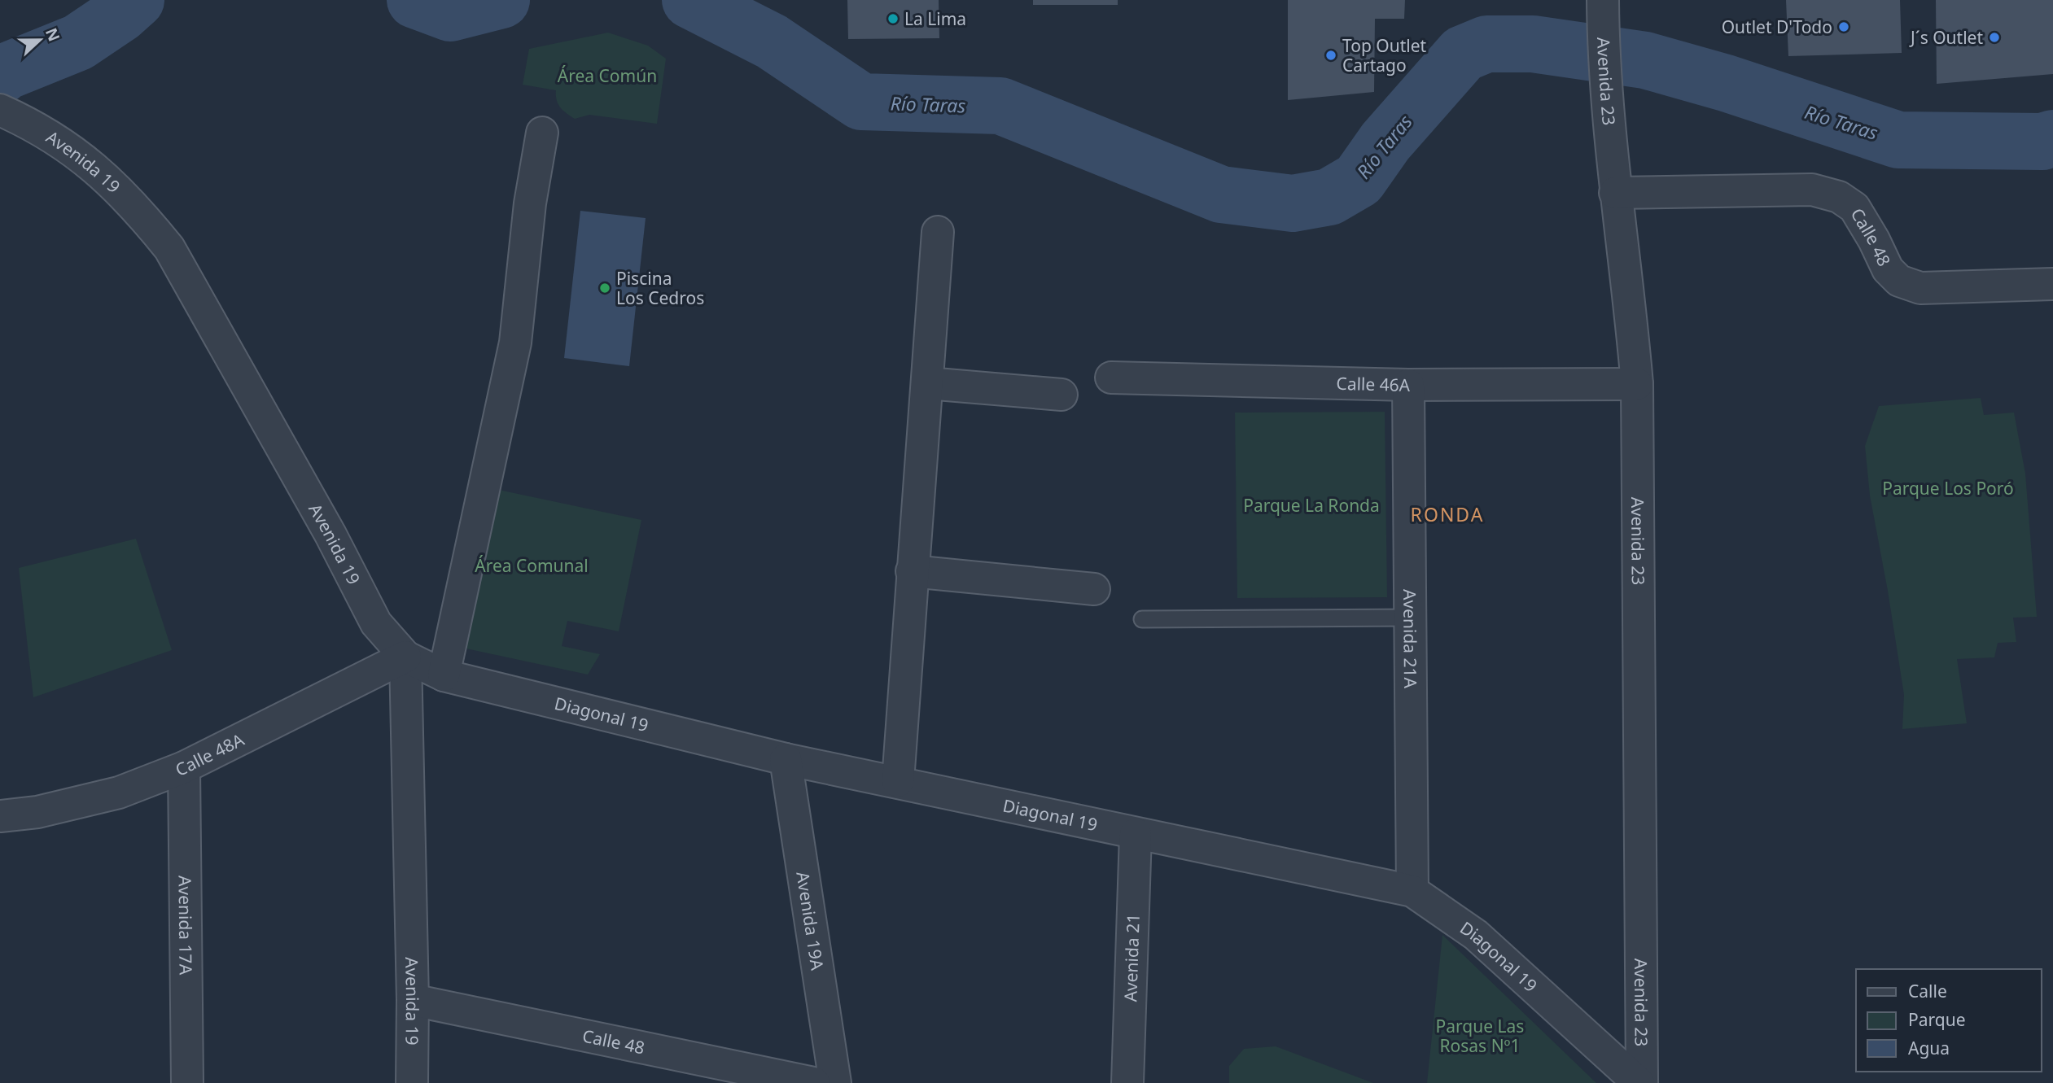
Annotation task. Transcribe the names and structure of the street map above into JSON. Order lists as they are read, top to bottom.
{
  "streets": {
    "street": [
      "Avenida 23",
      "Avenida 19",
      "Calle 48",
      "Calle 46A",
      "Avenida 21A",
      "Diagonal 19",
      "Calle 48A",
      "Avenida 19A",
      "Avenida 17A",
      "Avenida 21"
    ]
  },
  "crossings": [
    ["Avenida 23", "Calle 48"],
    ["Avenida 23", "Calle 46A"],
    ["Avenida 23", "Diagonal 19"],
    ["Avenida 19", "Calle 48"],
    ["Avenida 19", "Diagonal 19"],
    ["Avenida 19", "Calle 48A"],
    ["Calle 46A", "Avenida 21A"],
    ["Avenida 21A", "Diagonal 19"],
    ["Diagonal 19", "Calle 48A"],
    ["Diagonal 19", "Avenida 19A"],
    ["Diagonal 19", "Avenida 21"],
    ["Calle 48A", "Avenida 17A"]
  ],
  "districts": ["RONDA"],
  "water": ["Río Taras"],
  "parks": [
    "Área Común",
    "Parque Los Poró",
    "Parque La Ronda",
    "Área Comunal",
    "Parque Las Rosas Nº1"
  ],
  "places": [
    "La Lima",
    "Outlet D'Todo",
    "J´s Outlet",
    "Top Outlet Cartago",
    "Piscina Los Cedros"
  ],
  "legend": ["Calle", "Parque", "Agua"],
  "north": "right"
}
